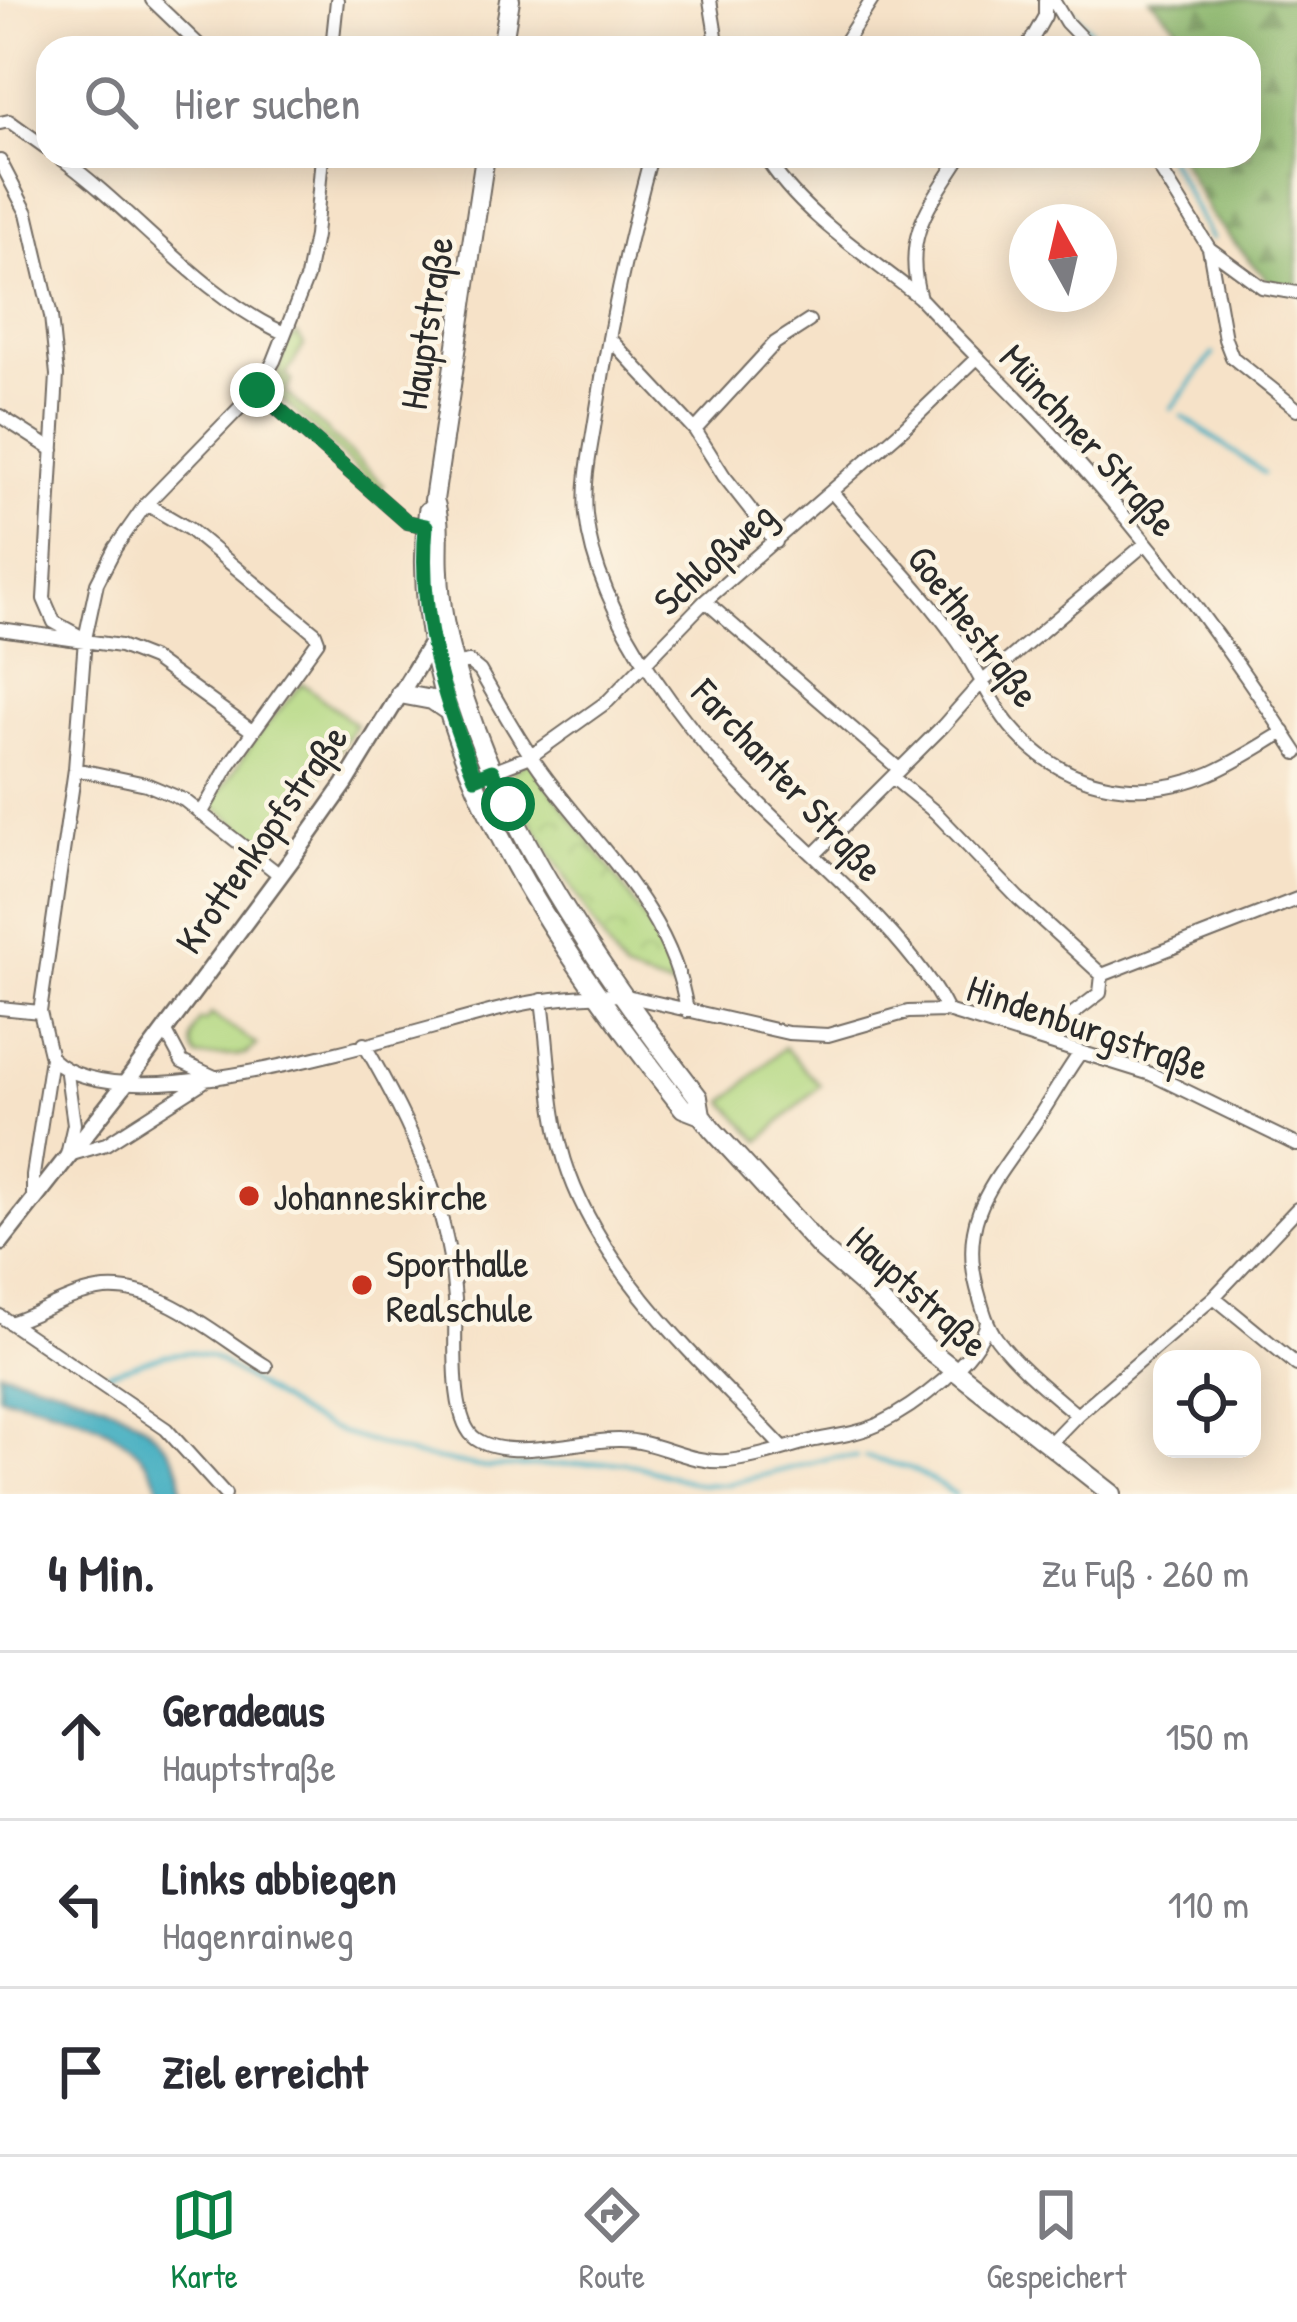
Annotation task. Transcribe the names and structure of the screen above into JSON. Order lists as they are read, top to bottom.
{
  "streets": {
    "main road": ["Hauptstraße"],
    "street": [
      "Münchner Straße",
      "Schloßweg",
      "Goethestraße",
      "Farchanter Straße",
      "Krottenkopfstraße",
      "Hindenburgstraße"
    ]
  },
  "crossings": [
    ["Hauptstraße", "Schloßweg"],
    ["Hauptstraße", "Krottenkopfstraße"],
    ["Hauptstraße", "Hindenburgstraße"],
    ["Münchner Straße", "Schloßweg"],
    ["Münchner Straße", "Goethestraße"],
    ["Schloßweg", "Goethestraße"],
    ["Schloßweg", "Farchanter Straße"],
    ["Farchanter Straße", "Hindenburgstraße"],
    ["Krottenkopfstraße", "Hindenburgstraße"]
  ],
  "places": ["Johanneskirche", "Sporthalle Realschule"],
  "north": "top",
  "page": {
    "search": "Hier suchen",
    "heading": ["4 Min.", "Zu Fuß · 260 m"],
    "list": [
      ["Geradeaus", "Hauptstraße", "150 m"],
      ["Links abbiegen", "Hagenrainweg", "110 m"],
      "Ziel erreicht"
    ],
    "nav": ["Karte", "Route", "Gespeichert"]
  }
}
